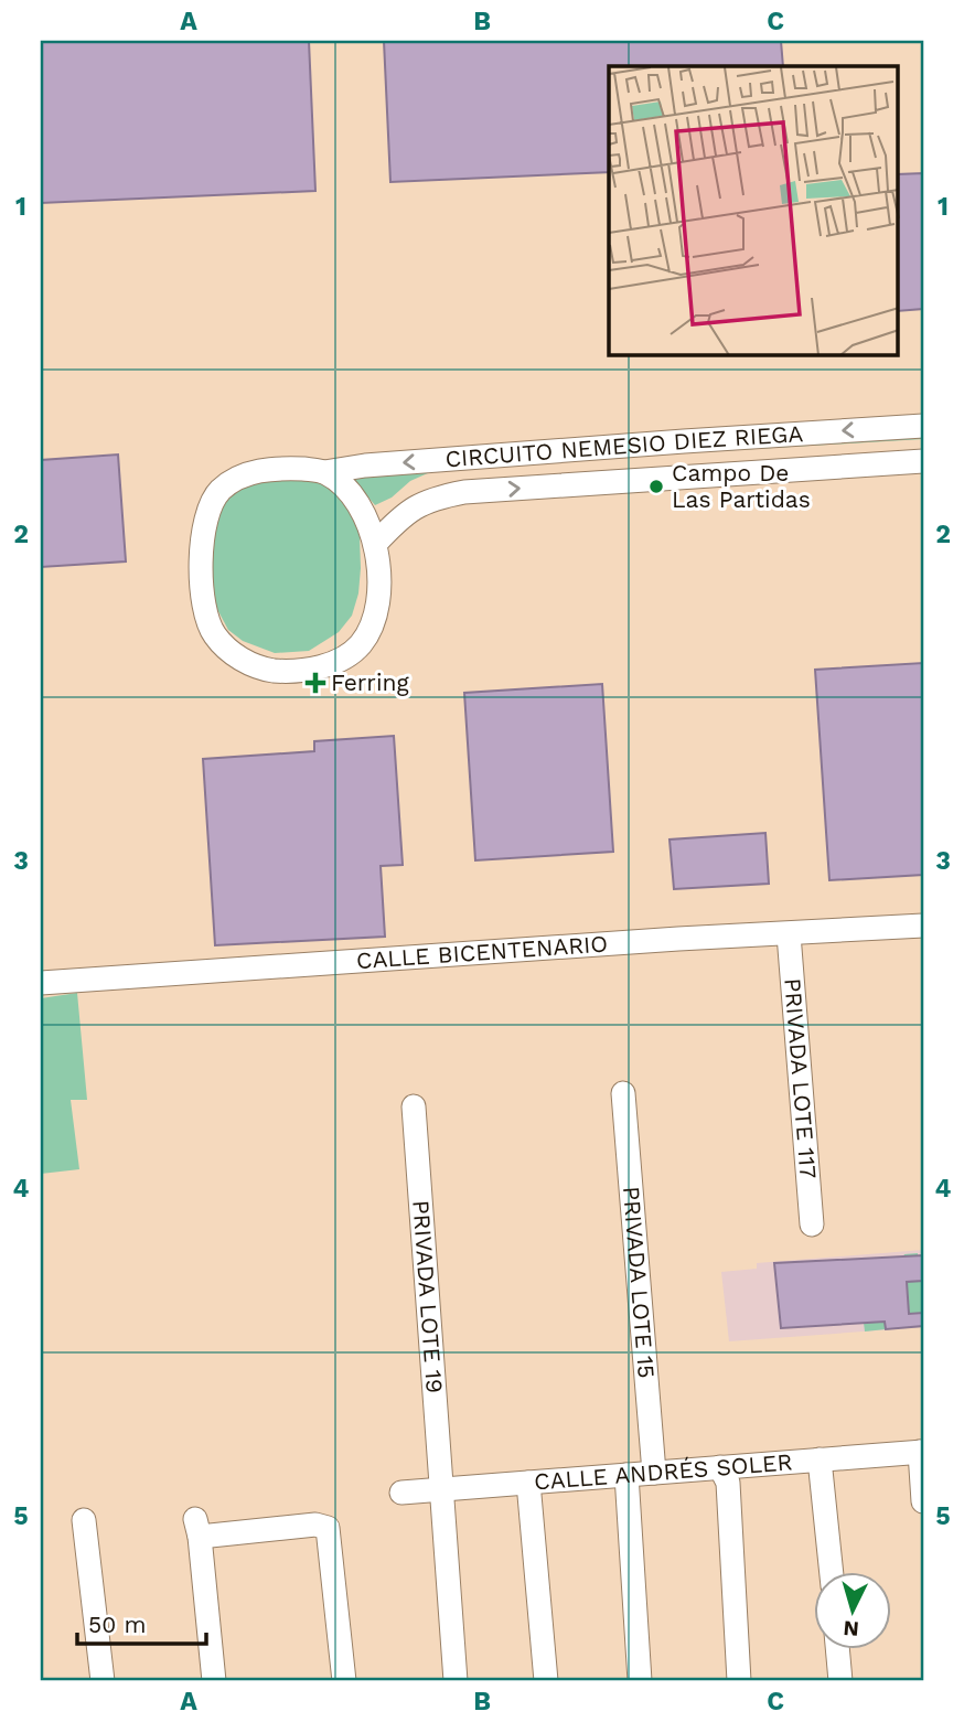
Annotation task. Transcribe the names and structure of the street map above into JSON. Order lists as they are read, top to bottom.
{
  "streets": {
    "street": [
      "CIRCUITO NEMESIO DIEZ RIEGA",
      "CALLE BICENTENARIO",
      "PRIVADA LOTE 117",
      "PRIVADA LOTE 15",
      "PRIVADA LOTE 19",
      "CALLE ANDRÉS SOLER"
    ]
  },
  "crossings": [
    ["CALLE BICENTENARIO", "PRIVADA LOTE 117"],
    ["PRIVADA LOTE 15", "CALLE ANDRÉS SOLER"],
    ["PRIVADA LOTE 19", "CALLE ANDRÉS SOLER"]
  ],
  "places": {
    "other": ["Campo De Las Partidas"],
    "health": ["Ferring"]
  },
  "scale_bar": "50 m",
  "north": "bottom",
  "grid": {
    "columns": ["A", "B", "C"],
    "rows": [
      "1",
      "2",
      "3",
      "4",
      "5"
    ]
  }
}
